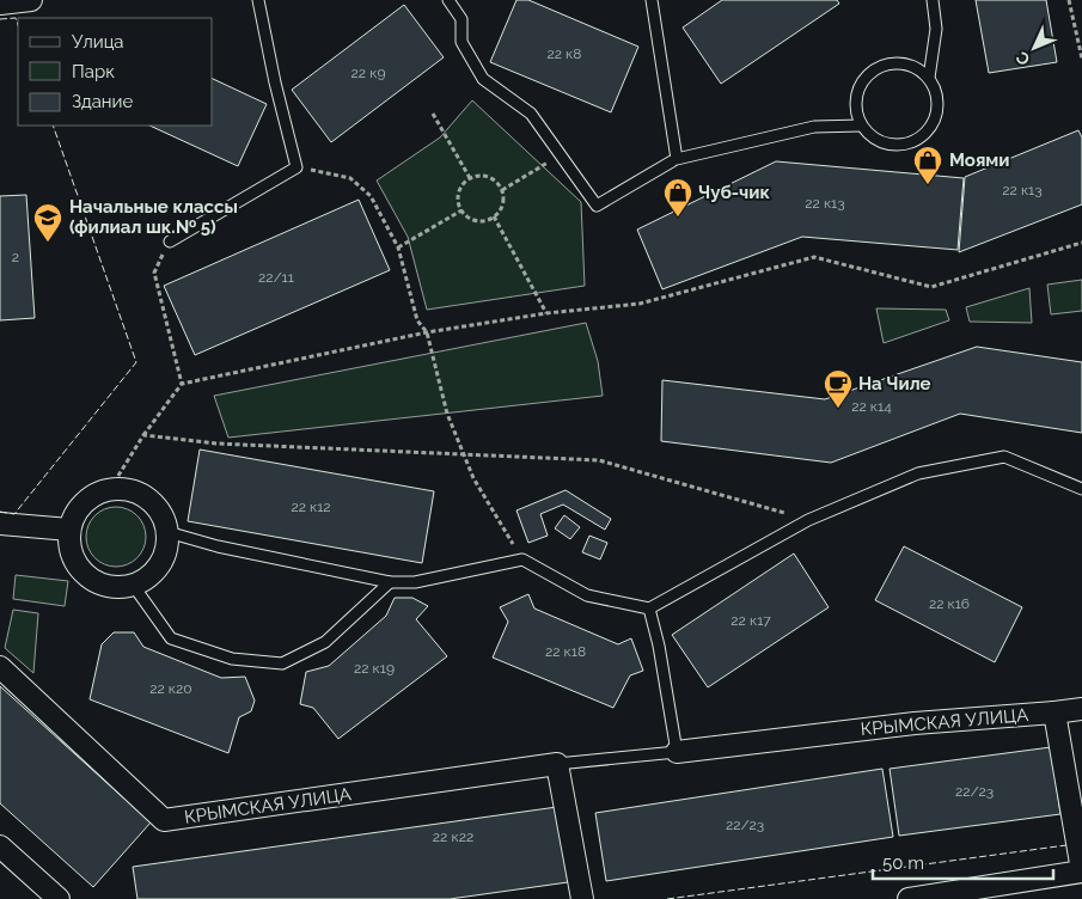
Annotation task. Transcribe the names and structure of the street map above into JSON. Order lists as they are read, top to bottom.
{
  "streets": {
    "street": ["КРЫМСКАЯ УЛИЦА"]
  },
  "places": {
    "shop": ["Моями", "Чуб-чик"],
    "school or university": ["Начальные классы (филиал шк.№ 5)"],
    "cafe": ["На Чиле"]
  },
  "house_numbers": [
    "22 к8",
    "22 к9",
    "22 к13",
    "22 к13",
    "2",
    "22/11",
    "22 к14",
    "22 к12",
    "22 к16",
    "22 к17",
    "22 к18",
    "22 к19",
    "22 к20",
    "22/23",
    "22/23",
    "22 к22"
  ],
  "legend": ["Улица", "Парк", "Здание"],
  "scale_bar": "50 m",
  "north": "bottom left"
}
